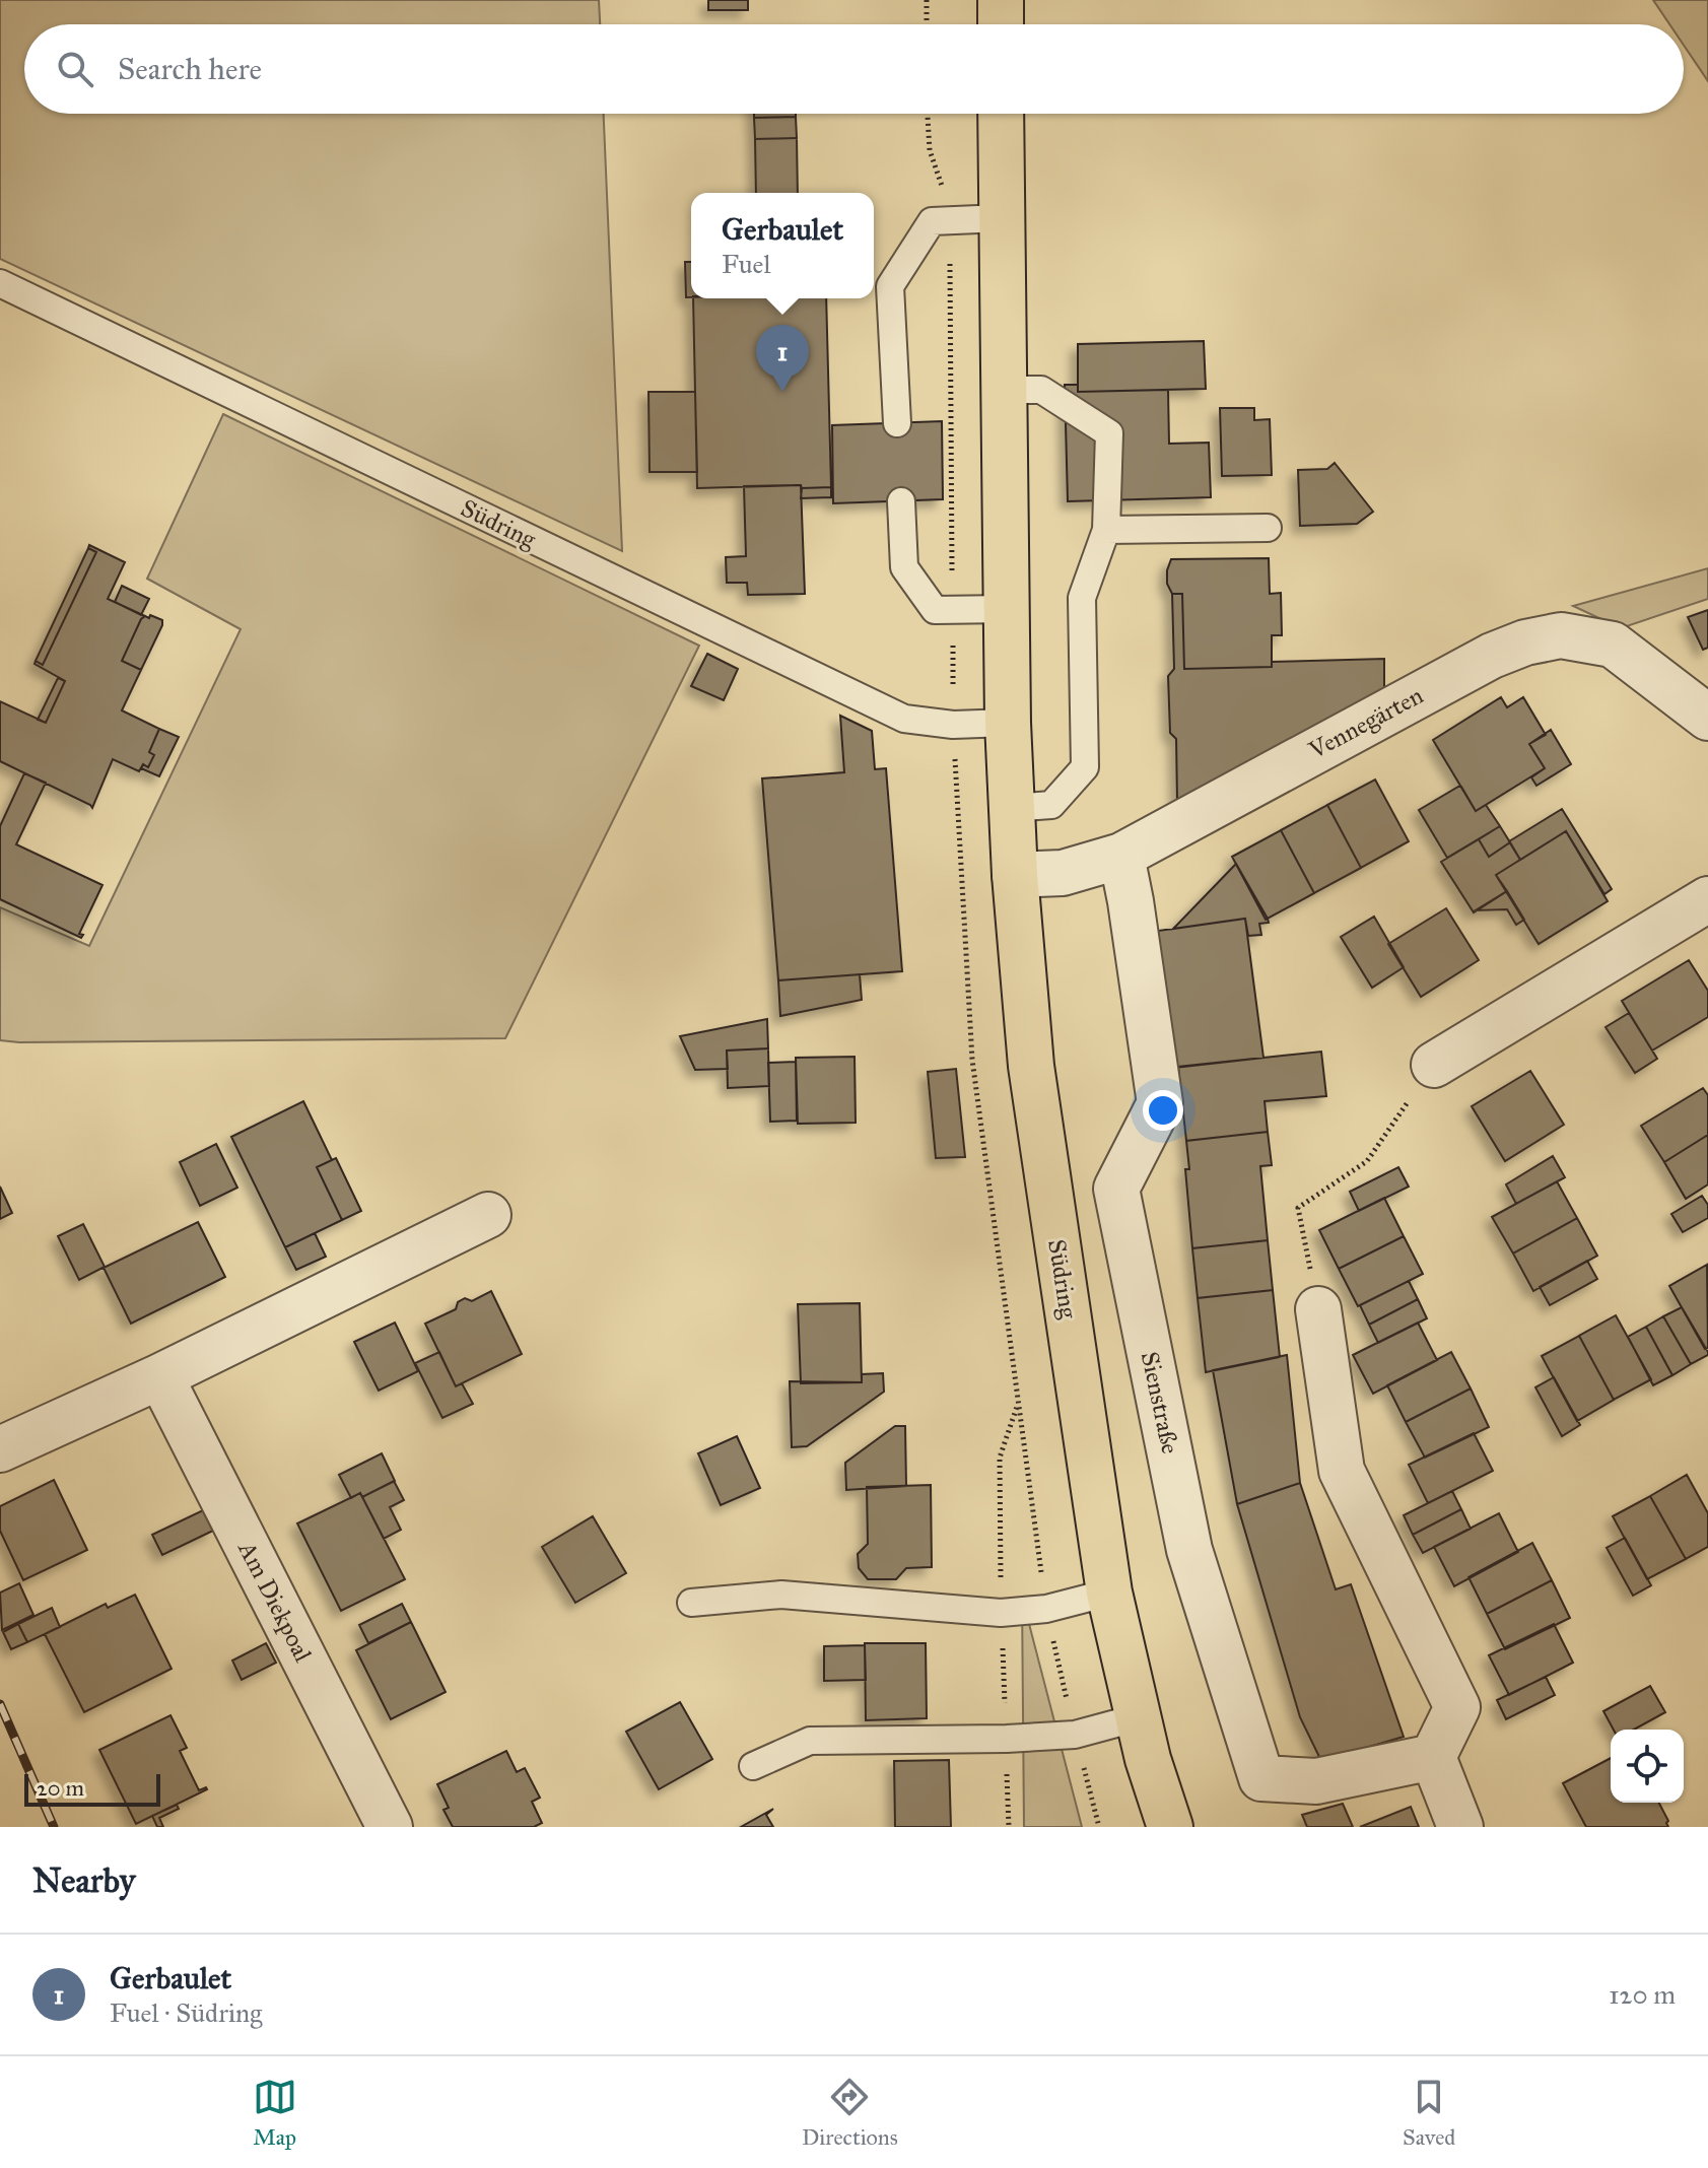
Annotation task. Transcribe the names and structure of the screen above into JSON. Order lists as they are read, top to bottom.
{
  "streets": {
    "main road": ["Südring"],
    "street": ["Vennegärten", "Sienstraße", "Am Diekpoal"]
  },
  "crossings": [
    ["Südring", "Vennegärten"],
    ["Vennegärten", "Sienstraße"]
  ],
  "scale_bar": "20 m",
  "page": {
    "search": "Search here",
    "popup": ["Gerbaulet", "Fuel"],
    "pins": "1",
    "scale": "20 m",
    "heading": "Nearby",
    "list": [
      {
        "mark": "1",
        "name": "Gerbaulet",
        "note": "Fuel · Südring",
        "value": "120 m"
      }
    ],
    "nav": ["Map", "Directions", "Saved"]
  }
}
